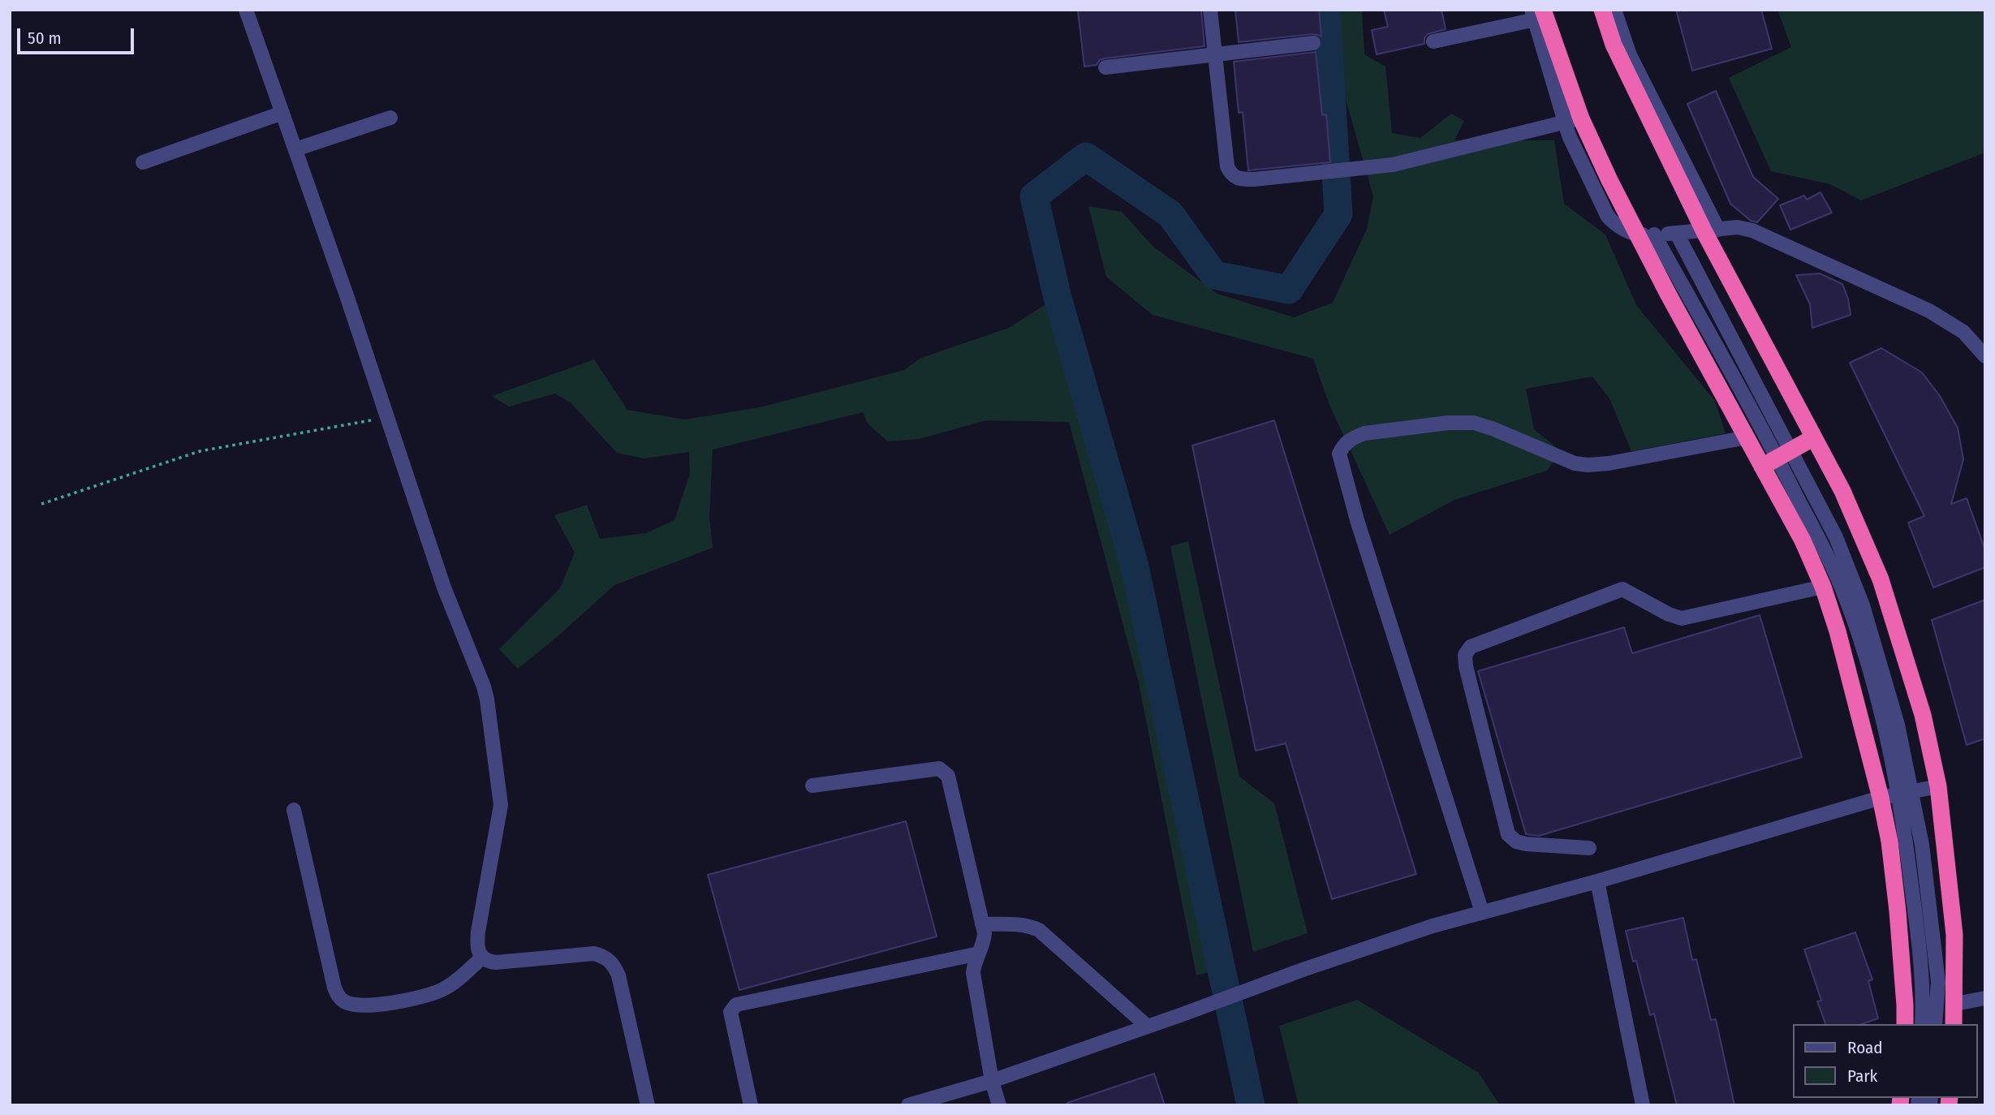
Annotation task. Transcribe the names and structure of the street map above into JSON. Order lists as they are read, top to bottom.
{
  "legend": ["Road", "Park"],
  "scale_bar": "50 m"
}
